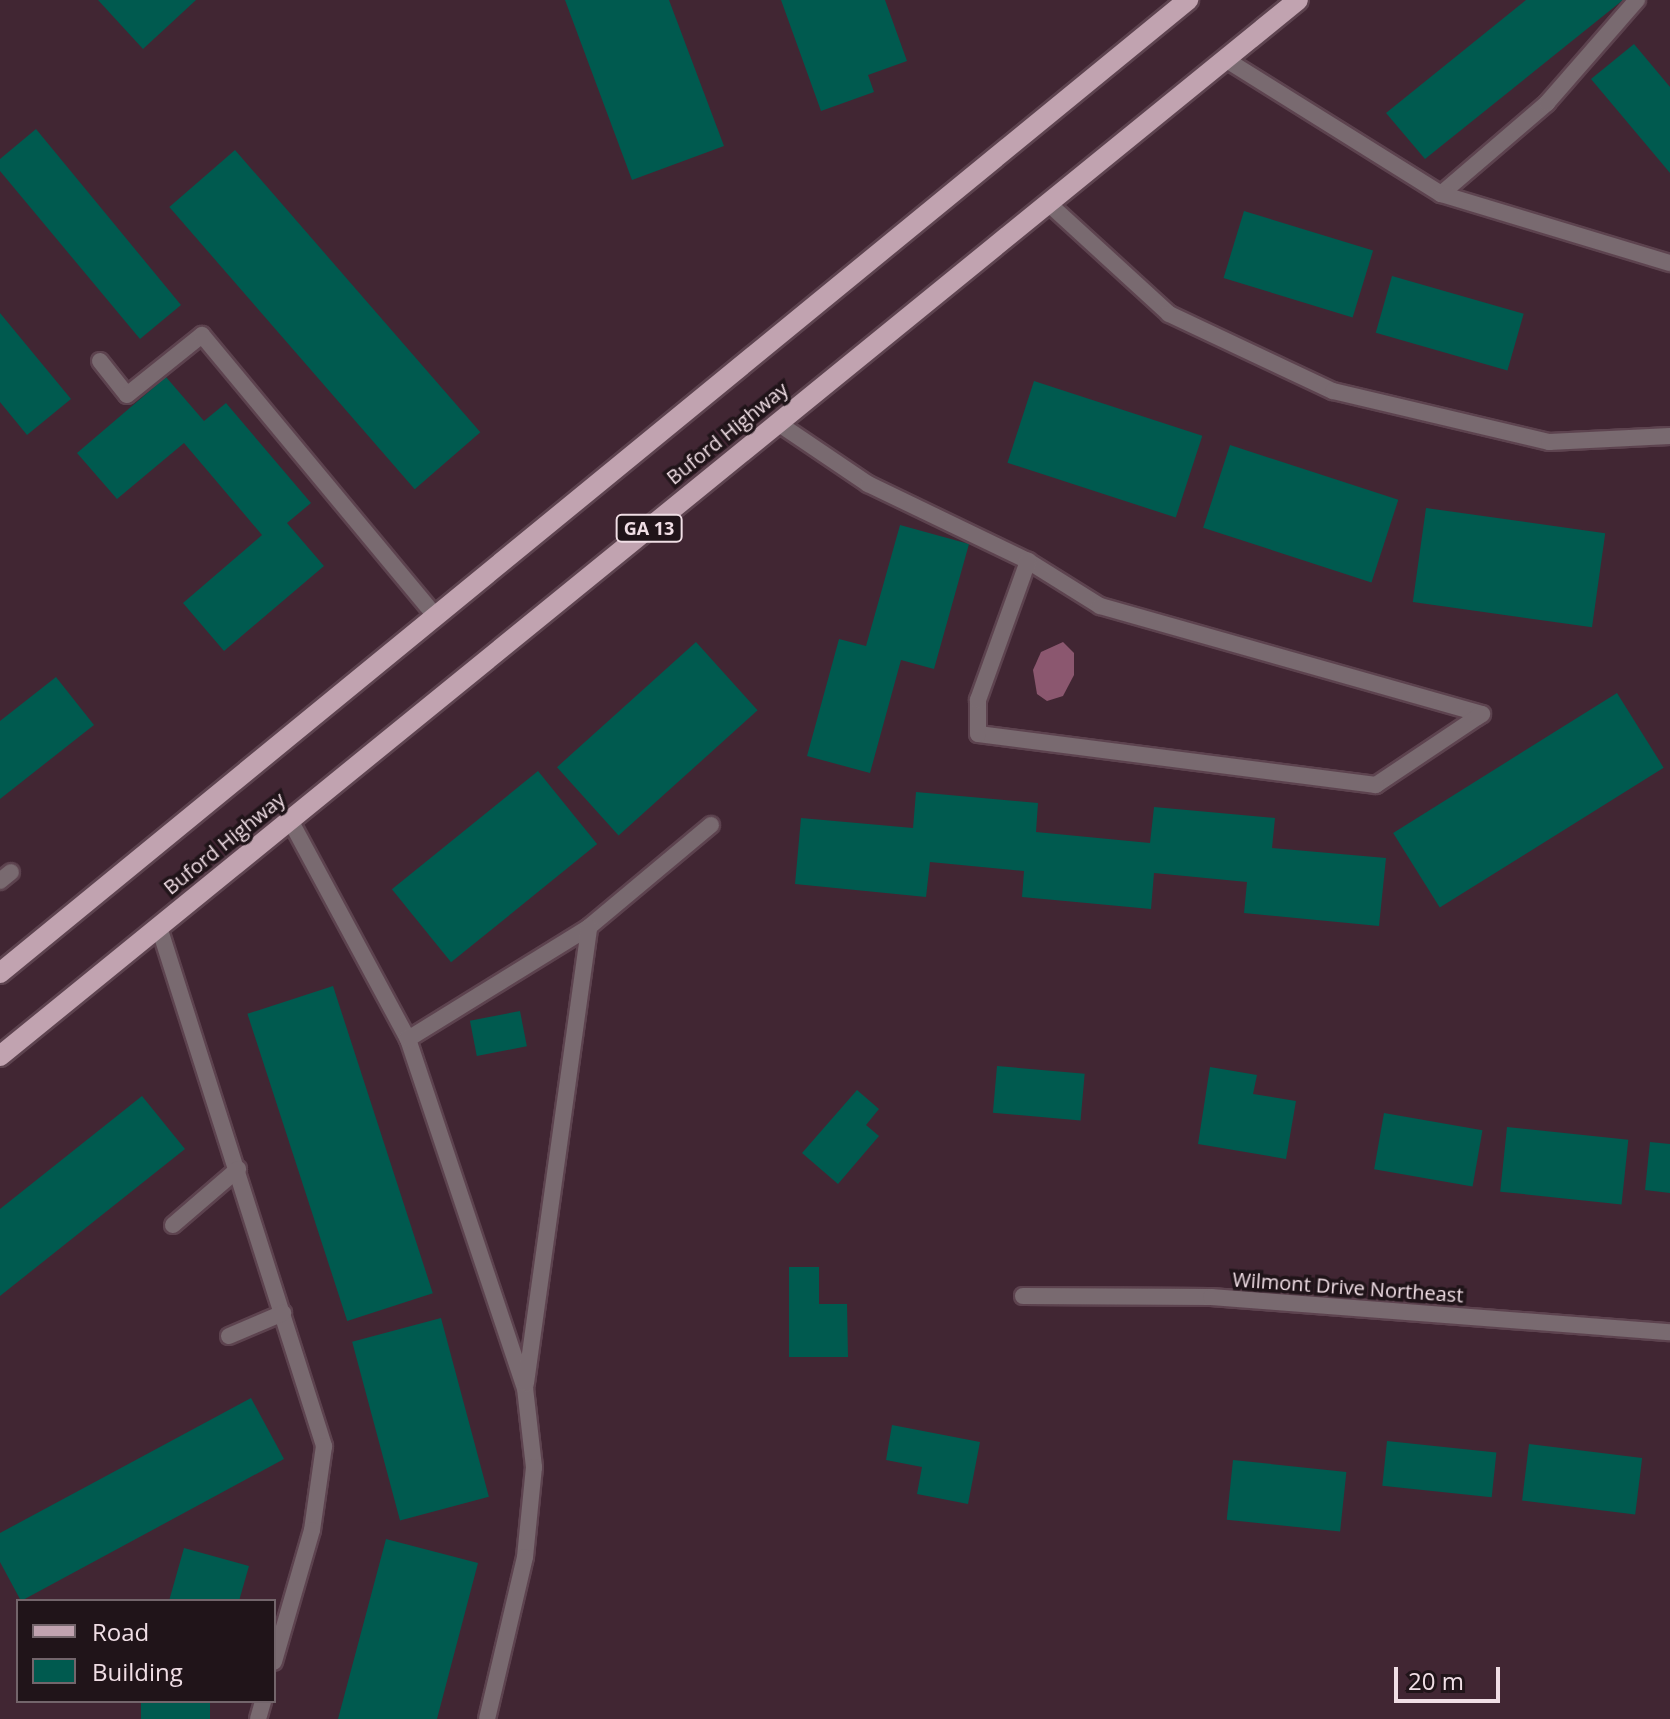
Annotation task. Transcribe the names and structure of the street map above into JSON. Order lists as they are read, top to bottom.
{
  "streets": {
    "main road": ["Buford Highway", "GA 13"],
    "street": ["Wilmont Drive Northeast"]
  },
  "legend": ["Road", "Building"],
  "scale_bar": "20 m"
}
